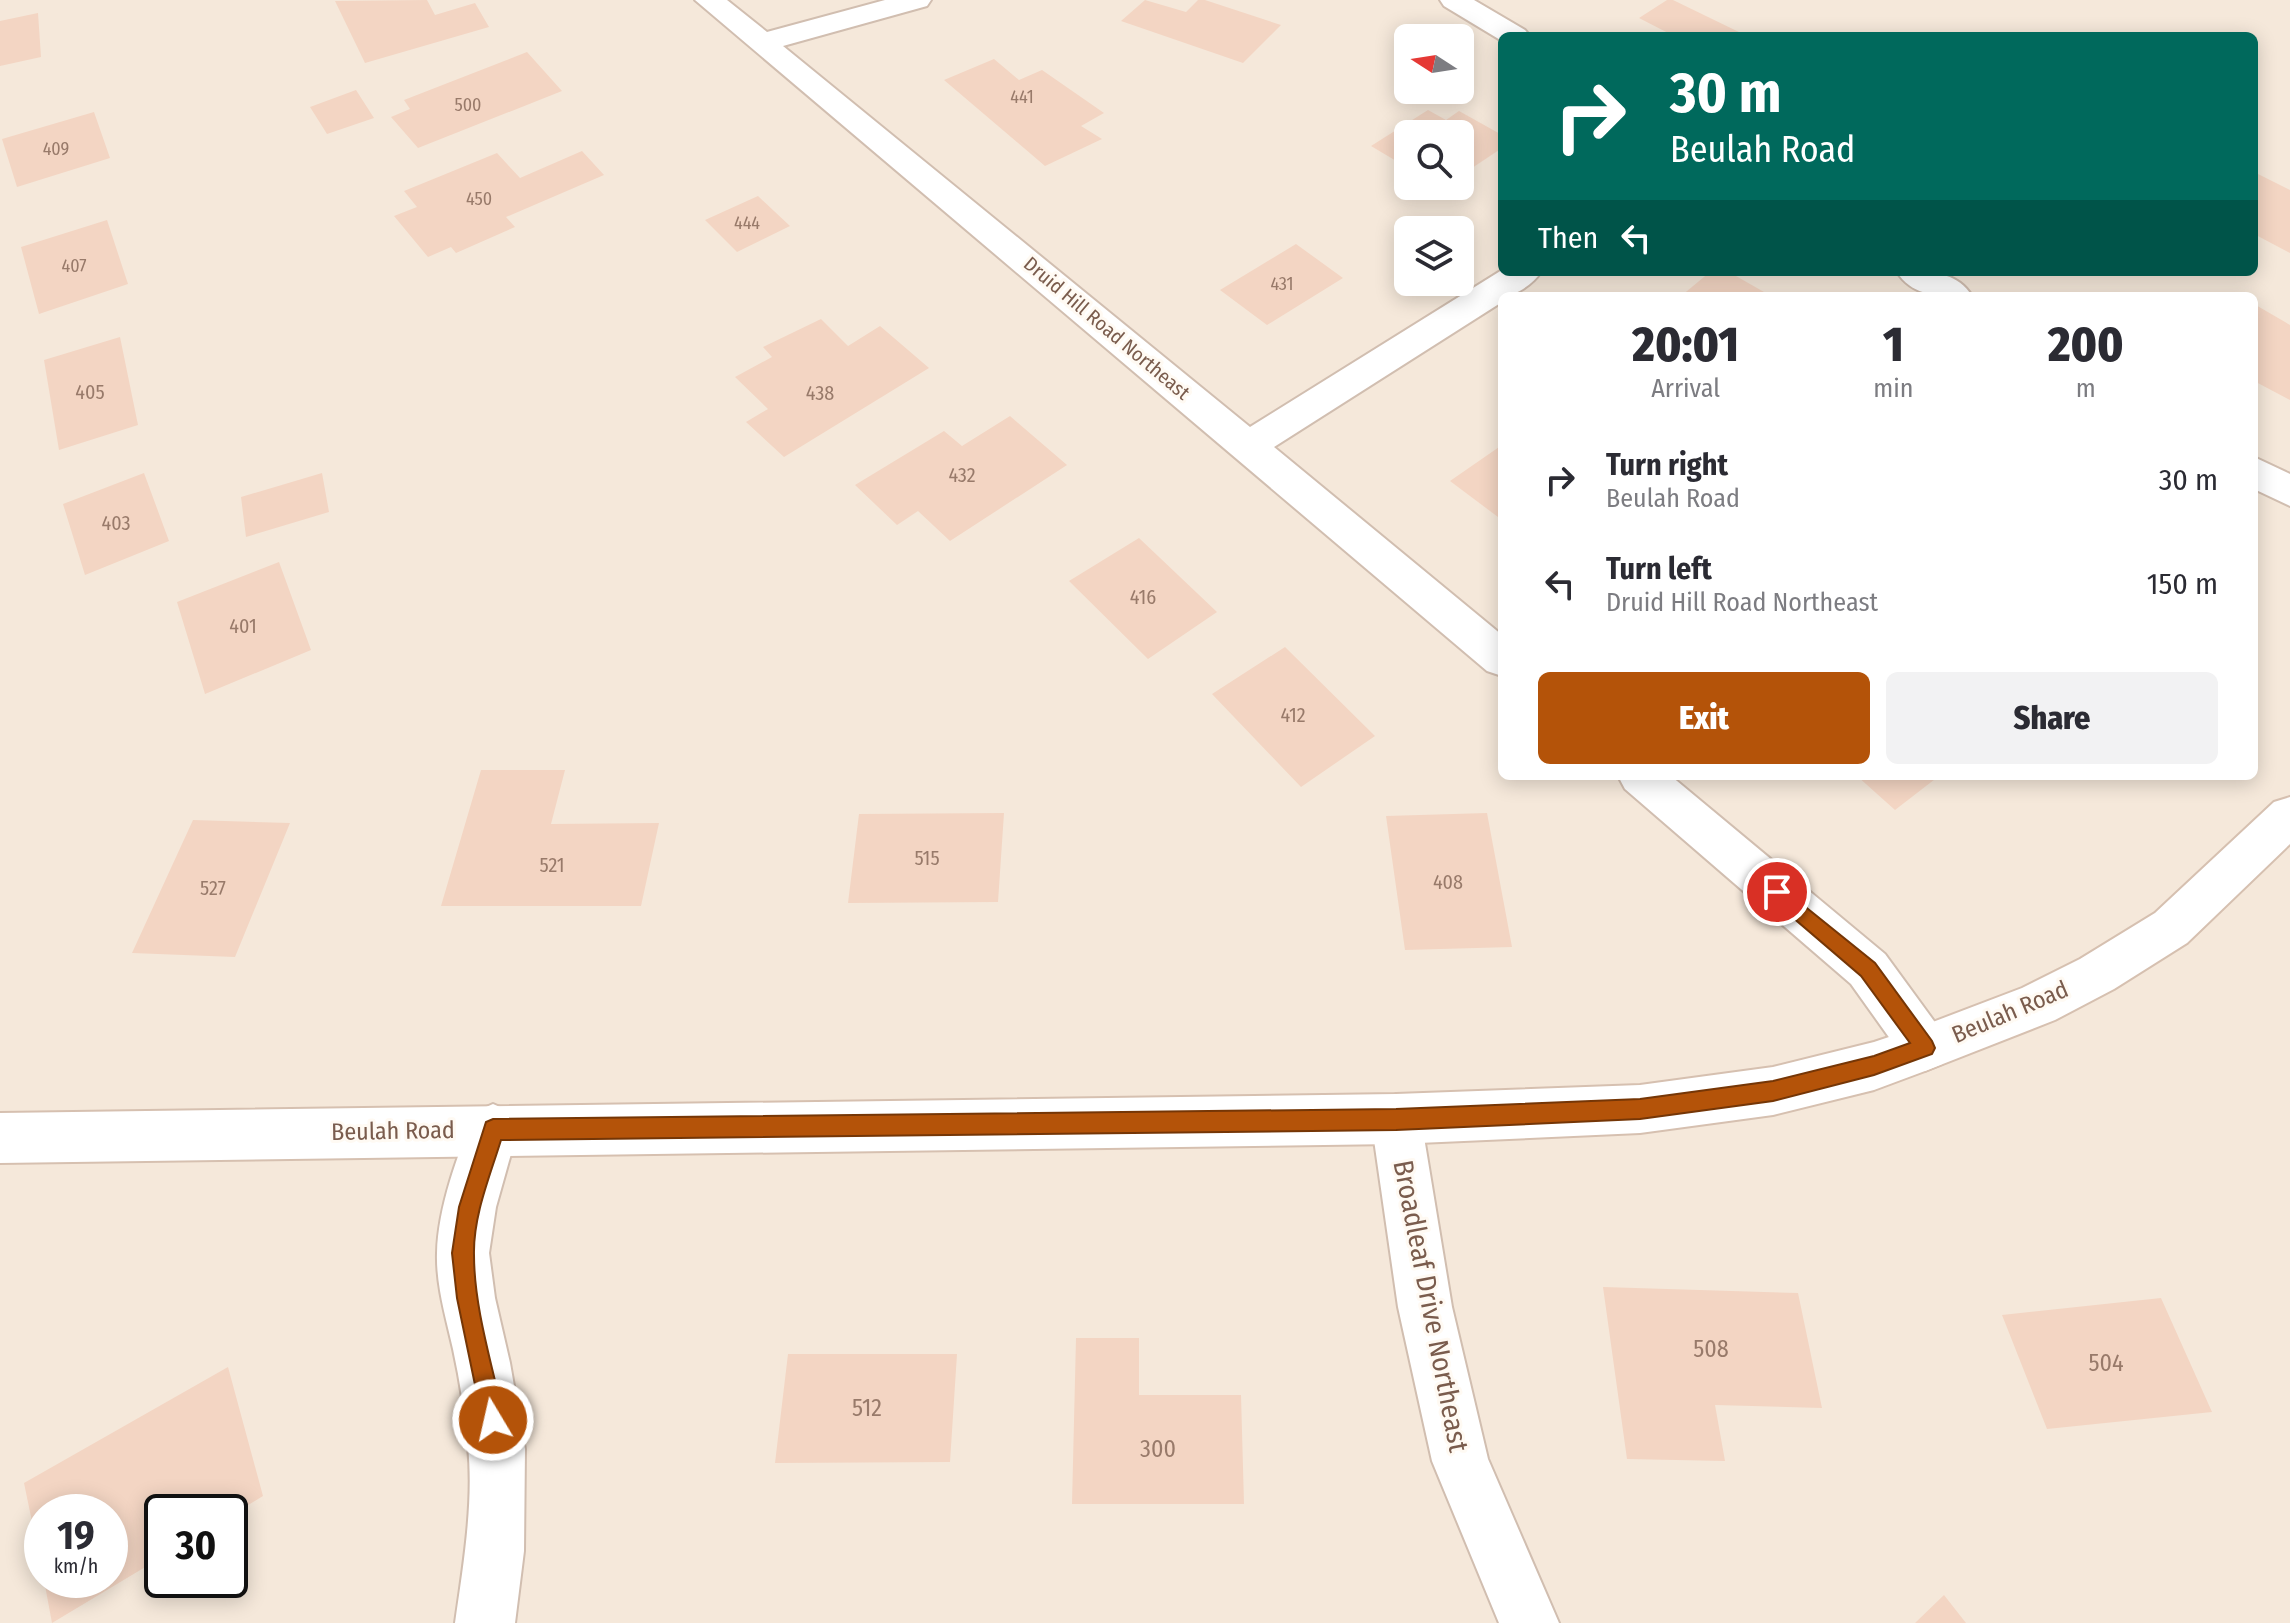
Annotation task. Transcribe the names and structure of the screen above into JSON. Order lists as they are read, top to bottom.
{
  "streets": {
    "street": ["Druid Hill Road Northeast", "Beulah Road", "Broadleaf Drive Northeast"]
  },
  "crossings": [
    ["Beulah Road", "Broadleaf Drive Northeast"]
  ],
  "house_numbers": [
    "441",
    "500",
    "409",
    "450",
    "444",
    "407",
    "431",
    "405",
    "438",
    "432",
    "403",
    "416",
    "401",
    "412",
    "515",
    "521",
    "408",
    "527",
    "508",
    "504",
    "512",
    "300"
  ],
  "north": "left",
  "page": {
    "turn": ["30 m", "Beulah Road"],
    "then": "Then",
    "eta": [
      "20:01",
      "Arrival",
      "1",
      "min",
      "200",
      "m"
    ],
    "list": [
      {
        "name": "Turn right",
        "note": "Beulah Road",
        "value": "30 m"
      },
      {
        "name": "Turn left",
        "note": "Druid Hill Road Northeast",
        "value": "150 m"
      }
    ],
    "buttons": ["Exit", "Share"],
    "speed": "19 km/h",
    "limit": "30"
  }
}
